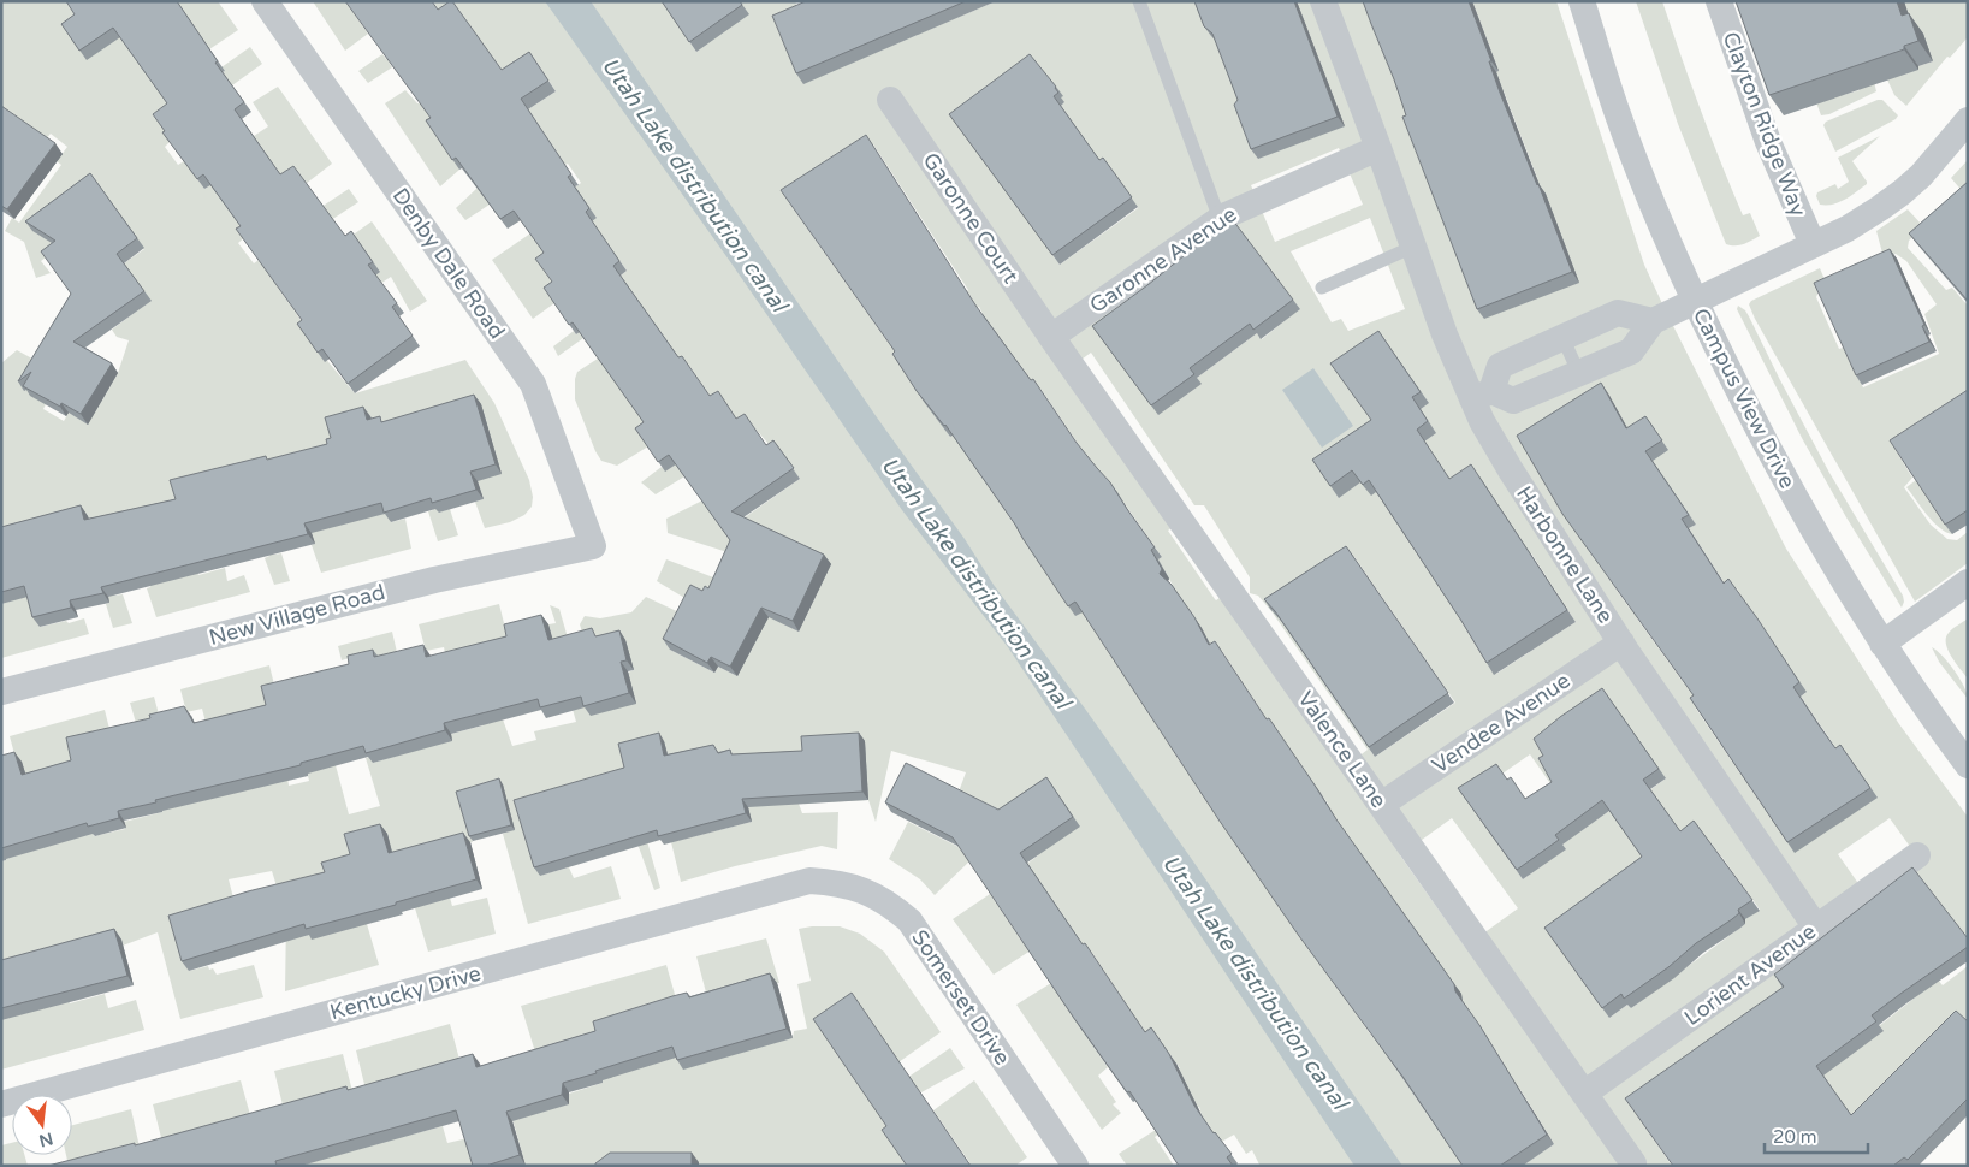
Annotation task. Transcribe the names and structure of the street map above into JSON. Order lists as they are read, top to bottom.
{
  "streets": {
    "street": [
      "Clayton Ridge Way",
      "Garonne Court",
      "Garonne Avenue",
      "Denby Dale Road",
      "Campus View Drive",
      "Harbonne Lane",
      "New Village Road",
      "Vendee Avenue",
      "Valence Lane",
      "Lorient Avenue",
      "Kentucky Drive",
      "Somerset Drive"
    ]
  },
  "crossings": [
    ["Garonne Court", "Garonne Avenue"],
    ["Garonne Court", "Valence Lane"],
    ["Garonne Avenue", "Harbonne Lane"],
    ["Garonne Avenue", "Valence Lane"],
    ["Denby Dale Road", "New Village Road"],
    ["Harbonne Lane", "Vendee Avenue"],
    ["Harbonne Lane", "Lorient Avenue"],
    ["Vendee Avenue", "Valence Lane"],
    ["Valence Lane", "Lorient Avenue"],
    ["Kentucky Drive", "Somerset Drive"]
  ],
  "water": ["Utah Lake distribution canal"],
  "scale_bar": "20 m",
  "north": "bottom"
}
